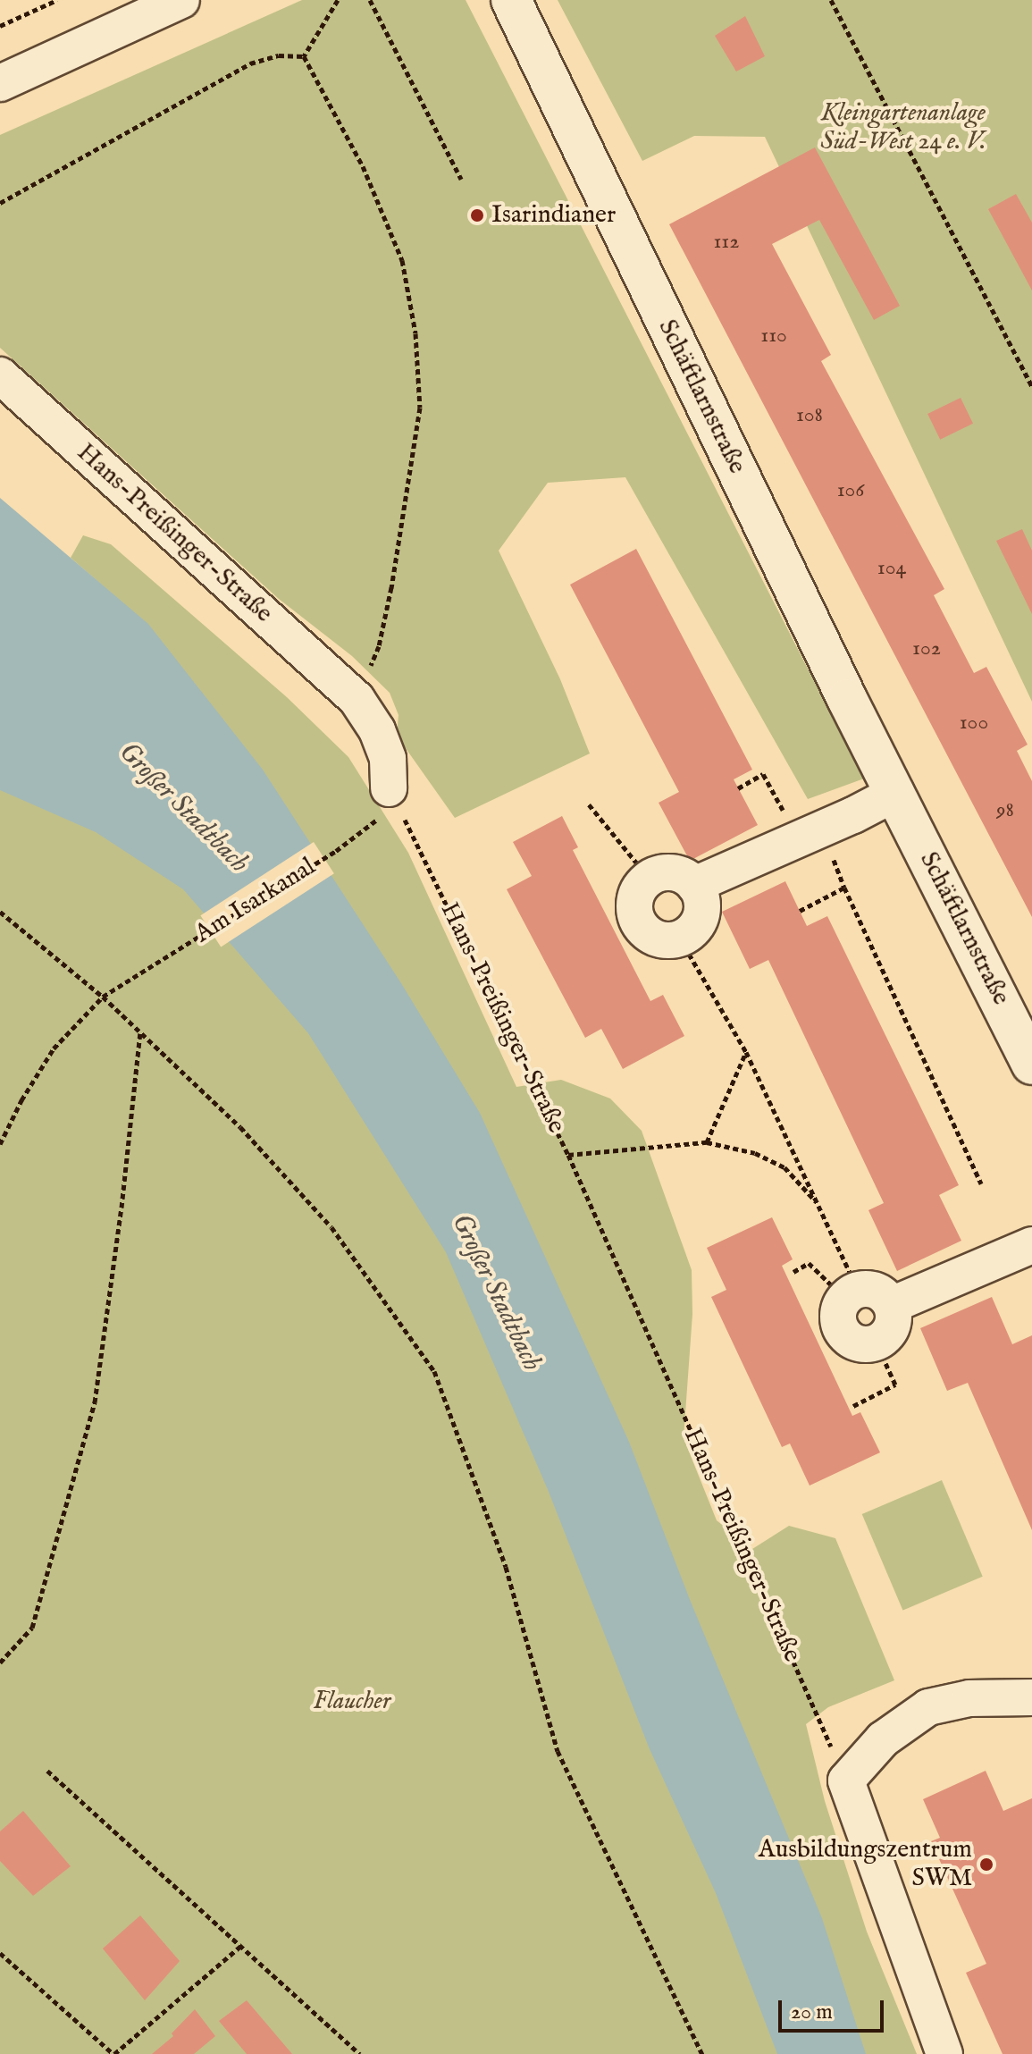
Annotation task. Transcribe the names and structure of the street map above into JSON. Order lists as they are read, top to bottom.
{
  "streets": {
    "street": ["Schäftlarnstraße", "Hans-Preißinger-Straße"],
    "path": ["Am Isarkanal"]
  },
  "crossings": [
    ["Hans-Preißinger-Straße", "Am Isarkanal"]
  ],
  "water": ["Großer Stadtbach"],
  "parks": ["Kleingartenanlage Süd-West 24 e. V.", "Flaucher"],
  "places": ["Isarindianer", "Ausbildungszentrum SWM"],
  "house_numbers": [
    "112",
    "110",
    "108",
    "106",
    "104",
    "102",
    "100",
    "98"
  ],
  "scale_bar": "20 m"
}
